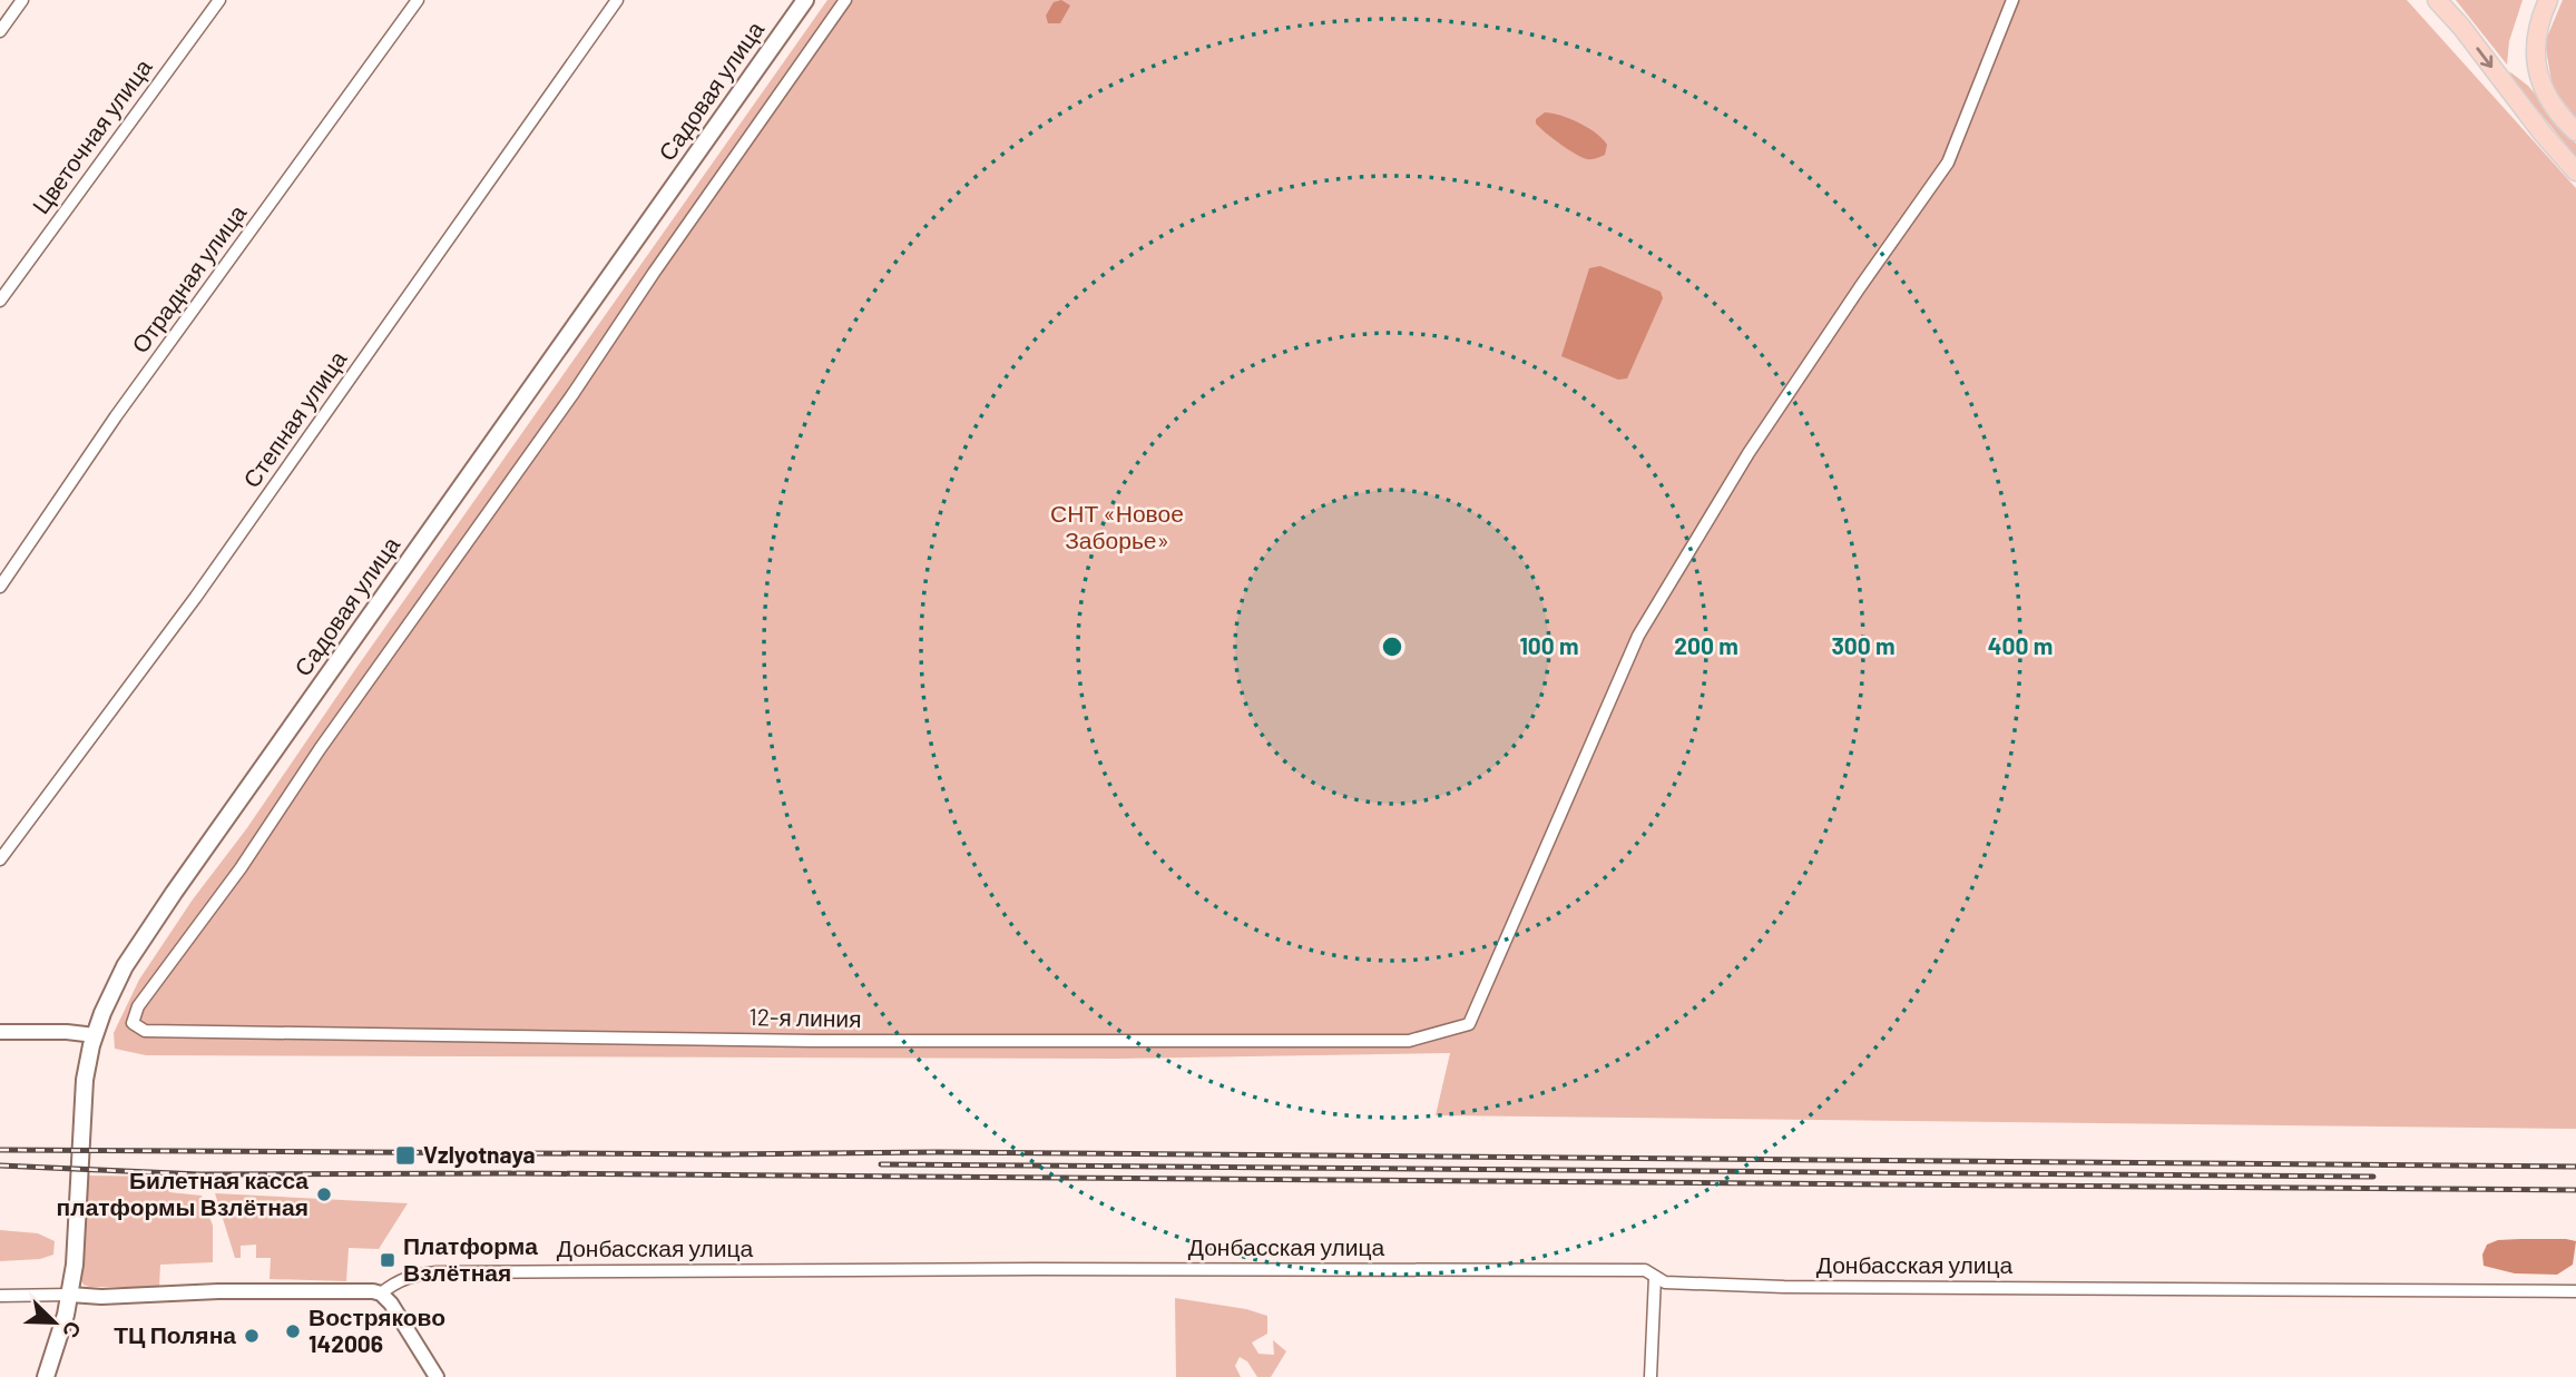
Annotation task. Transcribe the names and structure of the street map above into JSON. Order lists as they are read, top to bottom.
{
  "streets": {
    "main road": ["Садовая улица"],
    "street": [
      "Цветочная улица",
      "Отрадная улица",
      "Степная улица",
      "12-я линия",
      "Донбасская улица"
    ]
  },
  "parks": ["СНТ «Новое Заборье»"],
  "places": {
    "transit": ["Vzlyotnaya", "Платформа Взлётная"],
    "other": ["Билетная касса платформы Взлётная", "Востряково 142006", "ТЦ Поляна"]
  },
  "north": "bottom right",
  "rings": [
    "100 m",
    "200 m",
    "300 m",
    "400 m"
  ]
}
